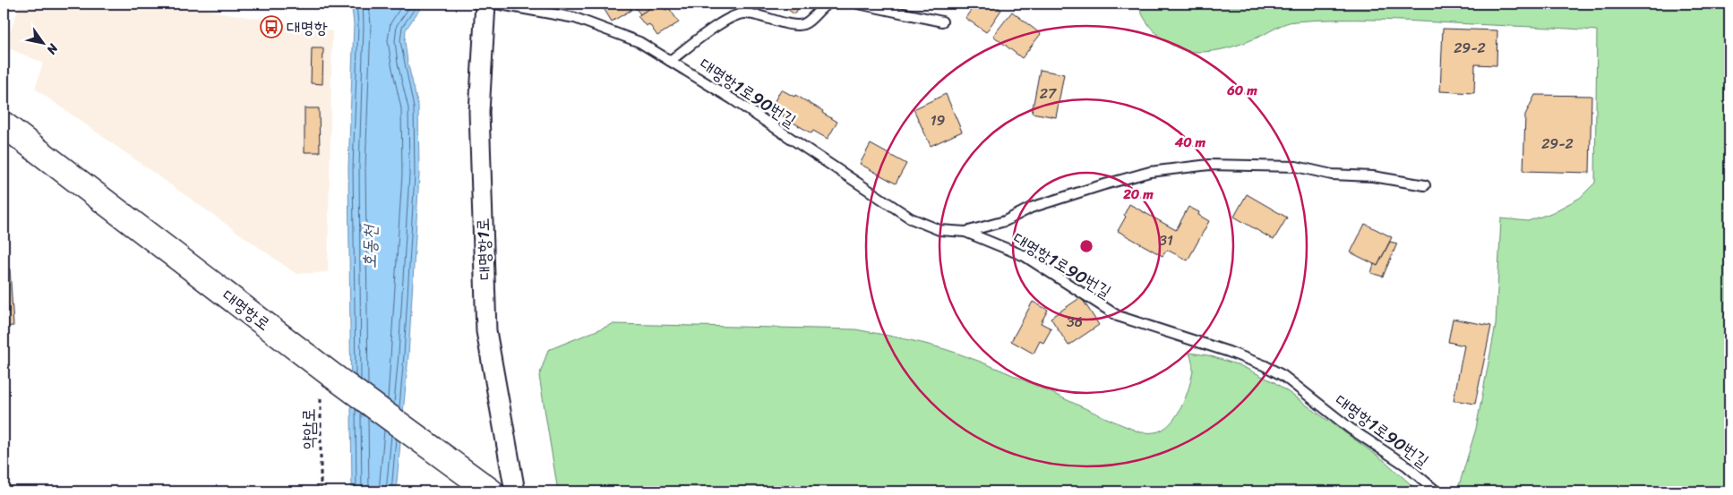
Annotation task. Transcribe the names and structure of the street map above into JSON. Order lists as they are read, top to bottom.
{
  "streets": {
    "street": ["대명항1로", "대명항로"],
    "lane": ["대명항1로90번길"],
    "path": ["약암로"]
  },
  "crossings": [
    ["대명항로", "약암로"]
  ],
  "water": ["호동천"],
  "places": {
    "bus stop": ["대명항"]
  },
  "house_numbers": [
    "29-2",
    "27",
    "19",
    "29-2",
    "31",
    "36"
  ],
  "north": "bottom right",
  "rings": ["60 m", "40 m", "20 m"]
}
